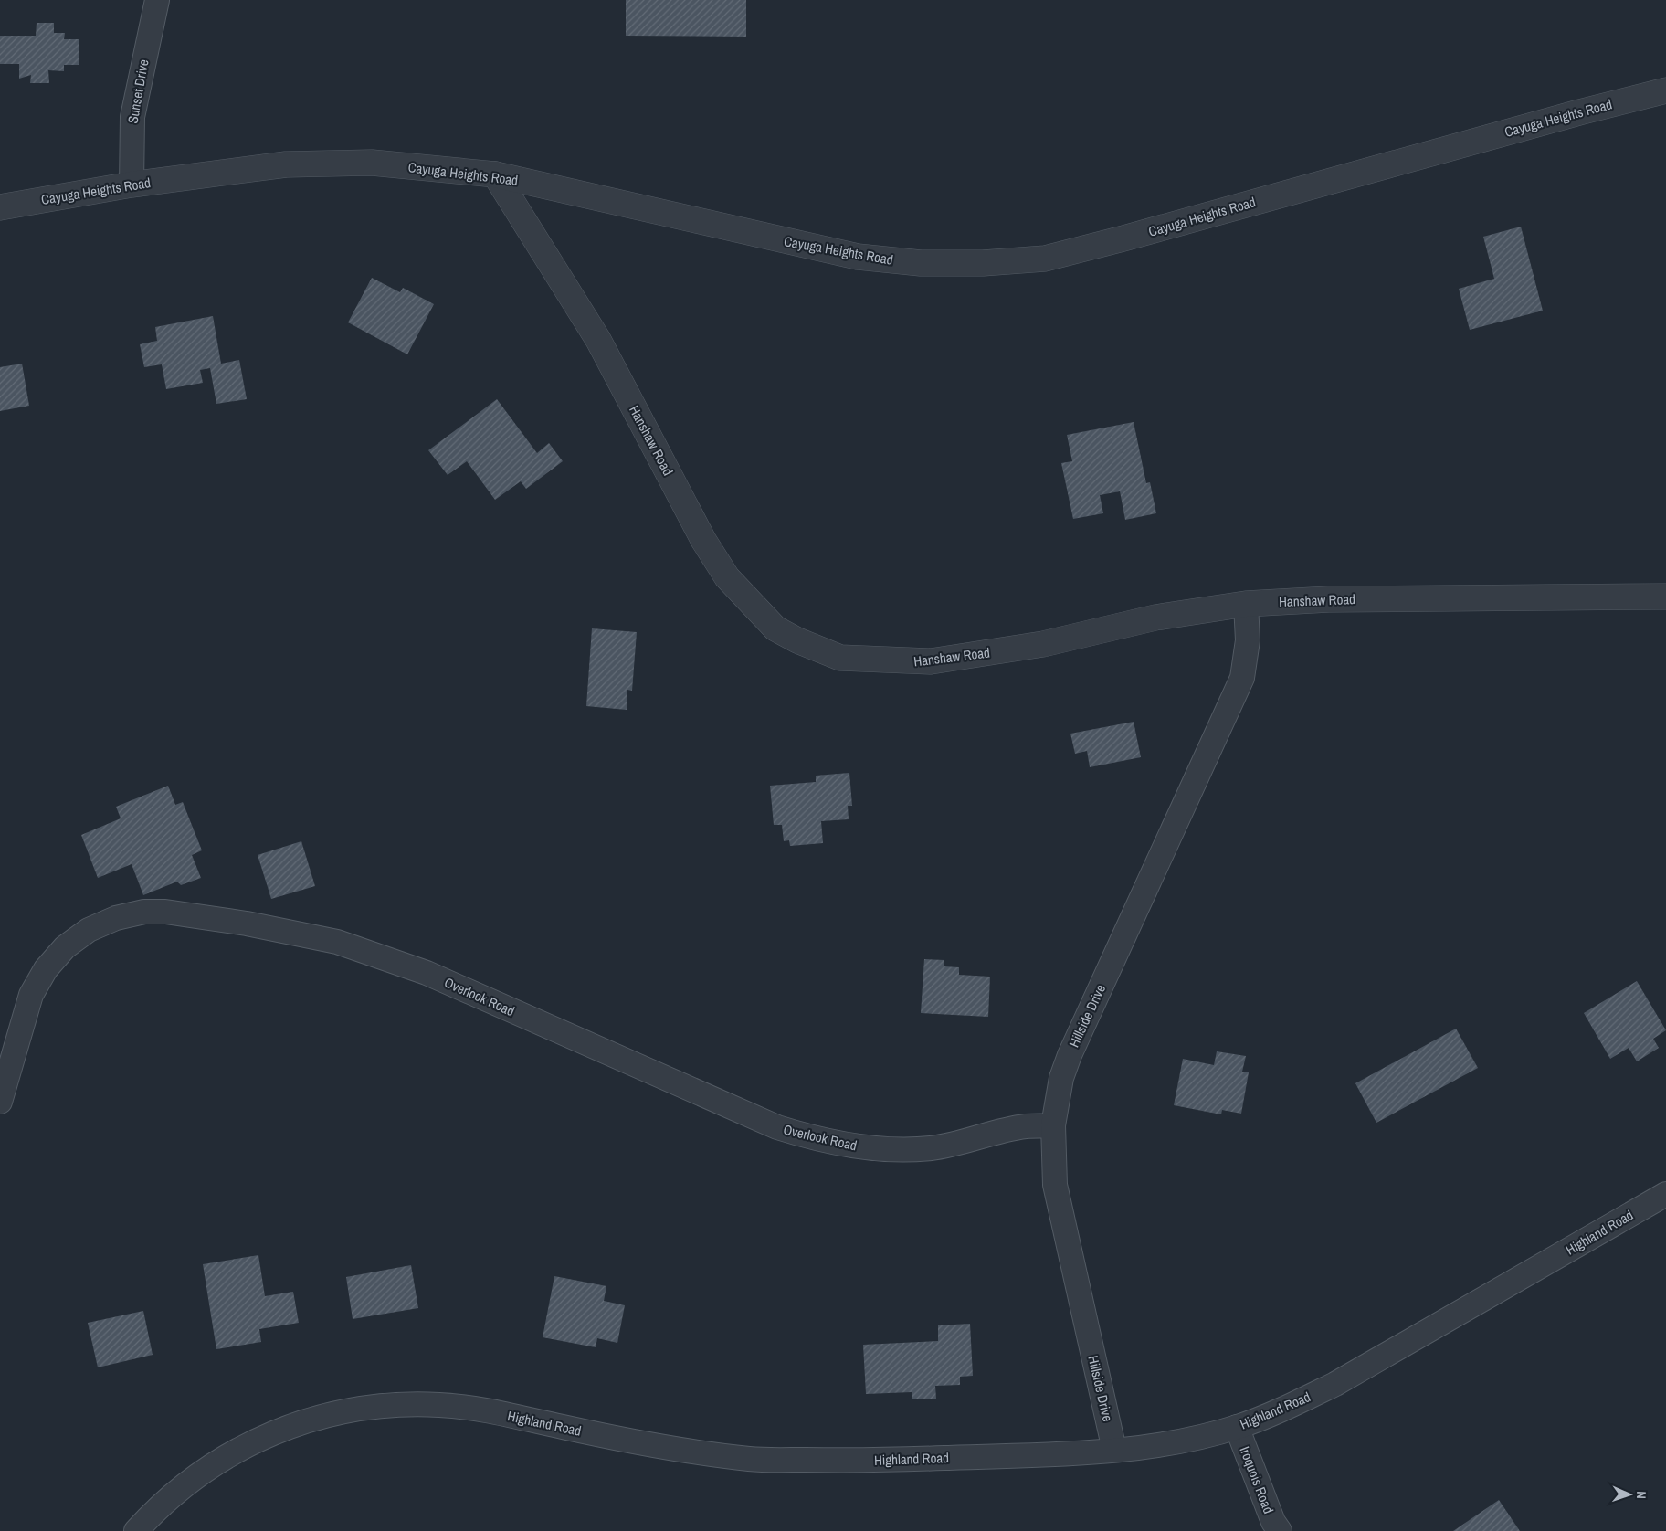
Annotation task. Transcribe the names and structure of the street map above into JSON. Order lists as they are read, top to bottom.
{
  "streets": {
    "street": [
      "Sunset Drive",
      "Cayuga Heights Road",
      "Hanshaw Road",
      "Overlook Road",
      "Hillside Drive",
      "Highland Road",
      "Iroquois Road"
    ]
  },
  "crossings": [
    ["Sunset Drive", "Cayuga Heights Road"],
    ["Cayuga Heights Road", "Hanshaw Road"],
    ["Hanshaw Road", "Hillside Drive"],
    ["Overlook Road", "Hillside Drive"],
    ["Hillside Drive", "Highland Road"],
    ["Highland Road", "Iroquois Road"]
  ],
  "north": "right"
}
